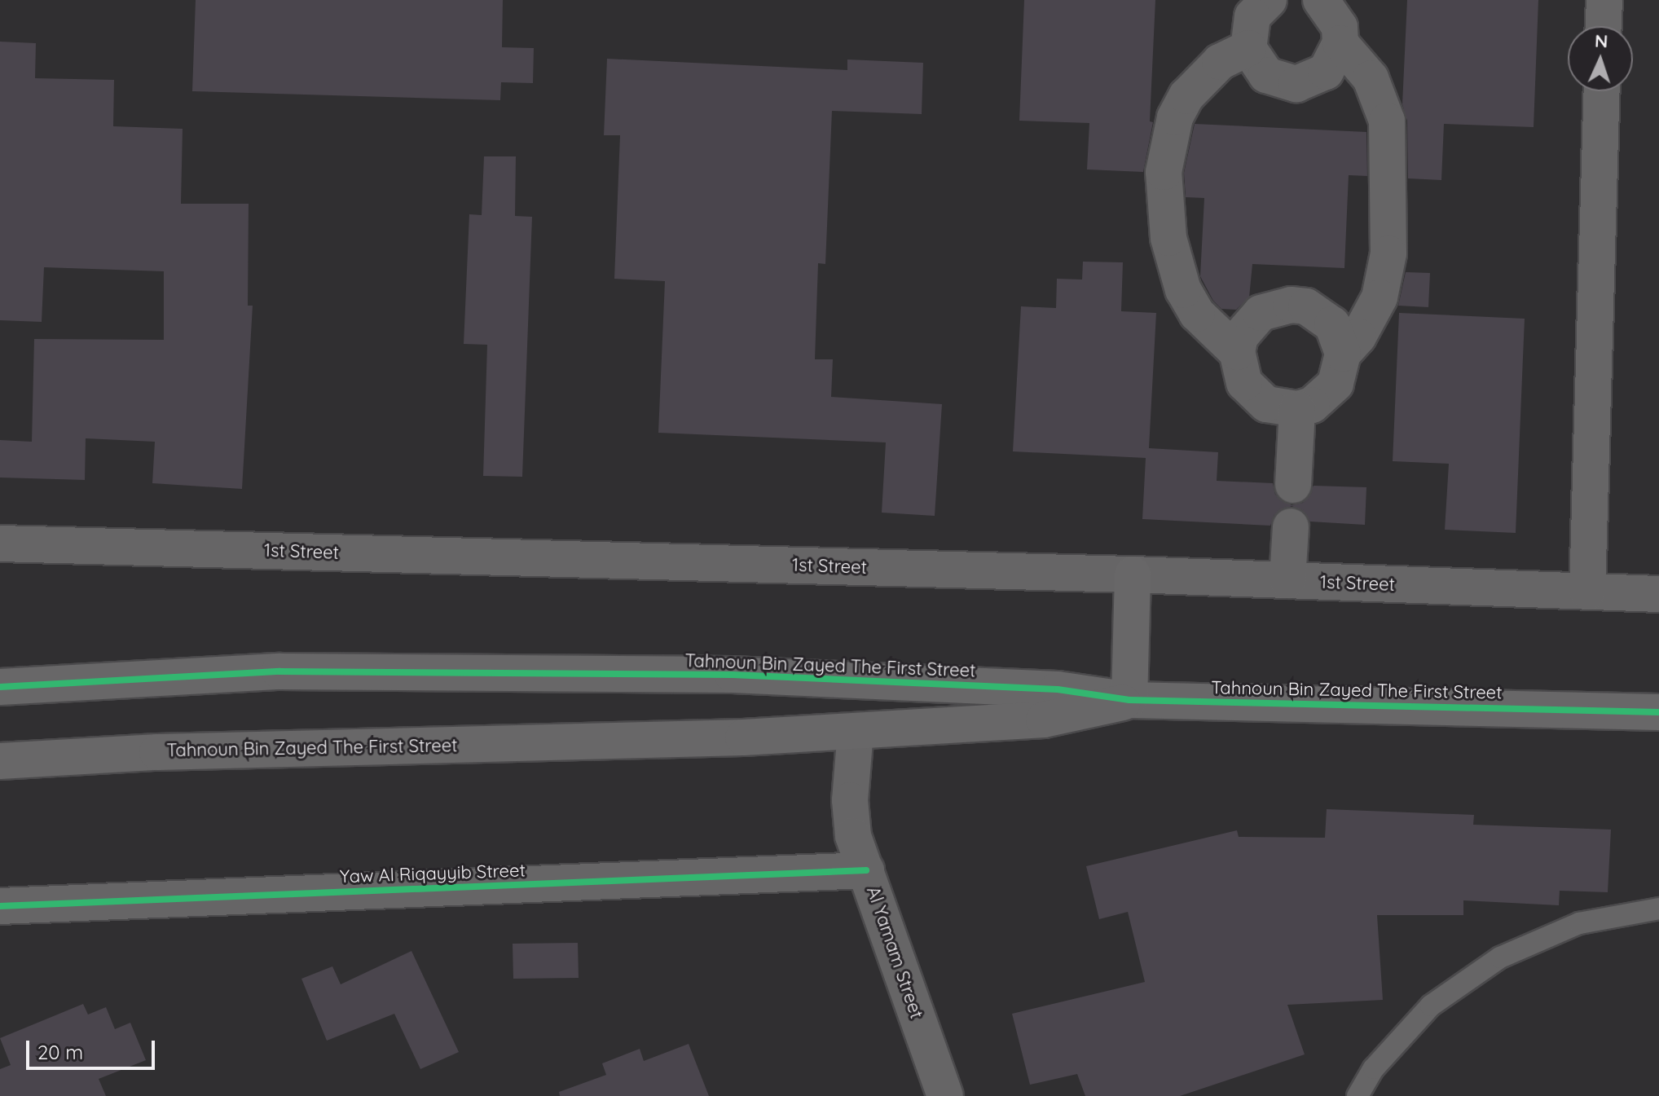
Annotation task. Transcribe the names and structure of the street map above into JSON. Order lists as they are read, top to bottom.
{
  "streets": {
    "street": [
      "1st Street",
      "Tahnoun Bin Zayed The First Street",
      "Yaw Al Riqayyib Street",
      "Al Yamam Street"
    ]
  },
  "crossings": [
    ["Tahnoun Bin Zayed The First Street", "Al Yamam Street"],
    ["Yaw Al Riqayyib Street", "Al Yamam Street"]
  ],
  "scale_bar": "20 m",
  "north": "top"
}
